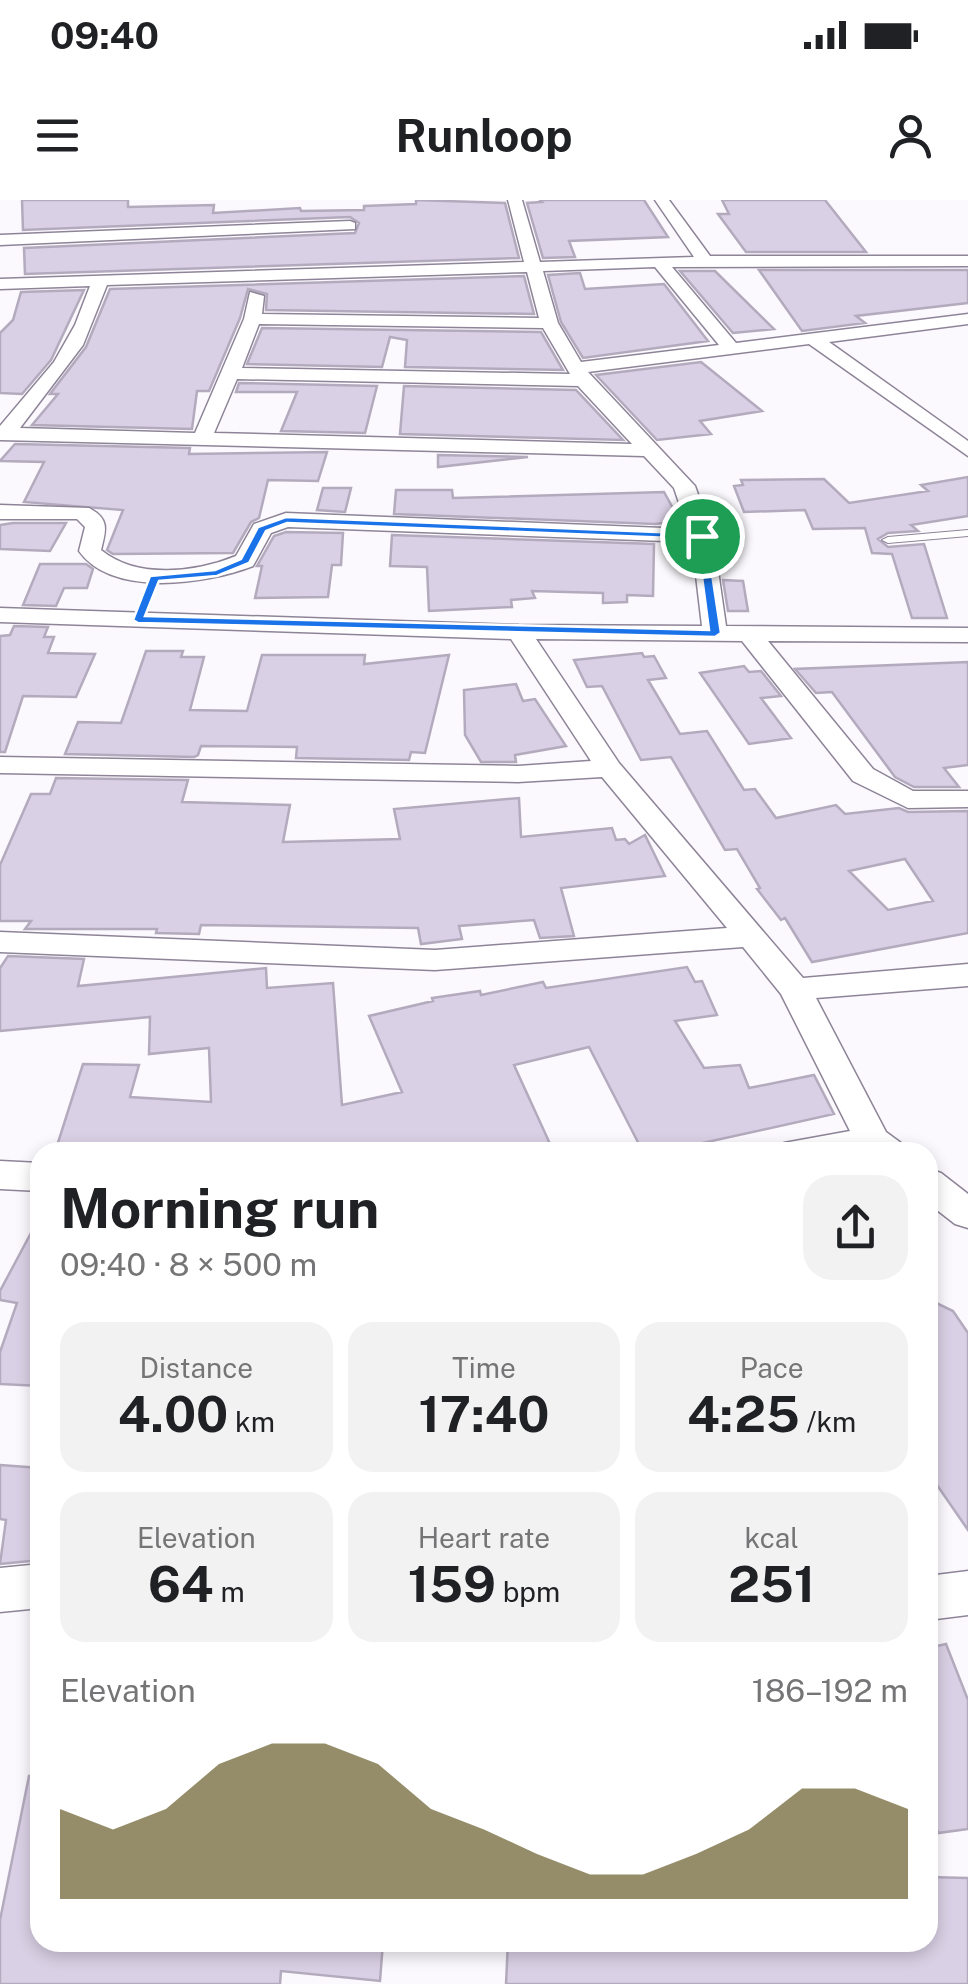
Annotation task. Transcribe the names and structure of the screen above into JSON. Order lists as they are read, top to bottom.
{
  "page": {
    "status": "09:40",
    "header": "Runloop",
    "heading": ["Morning run", "09:40 · 8 × 500 m"],
    "stats": [
      ["Distance", "4.00 km"],
      ["Time", "17:40"],
      ["Pace", "4:25 /km"],
      ["Elevation", "64 m"],
      ["Heart rate", "159 bpm"],
      ["kcal", "251"]
    ],
    "chart": ["Elevation", "186–192 m"]
  }
}
